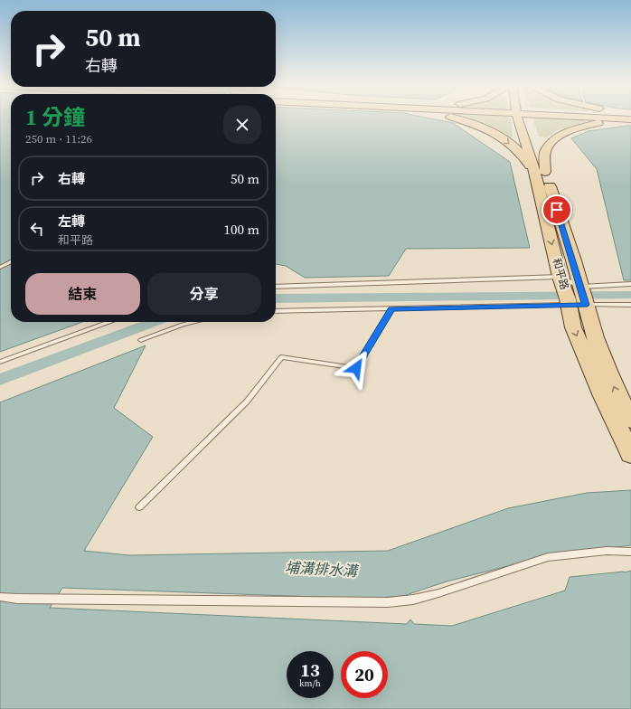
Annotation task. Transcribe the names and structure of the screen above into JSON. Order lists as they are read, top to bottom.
{
  "streets": {
    "main road": ["和平路"]
  },
  "water": ["埔溝排水溝"],
  "page": {
    "turn": ["50 m", "右轉"],
    "heading": ["1 分鐘", "250 m · 11:26"],
    "list": [
      {
        "name": "右轉",
        "value": "50 m"
      },
      {
        "name": "左轉",
        "note": "和平路",
        "value": "100 m"
      }
    ],
    "buttons": ["結束", "分享"],
    "speed": "13 km/h",
    "limit": "20"
  }
}
